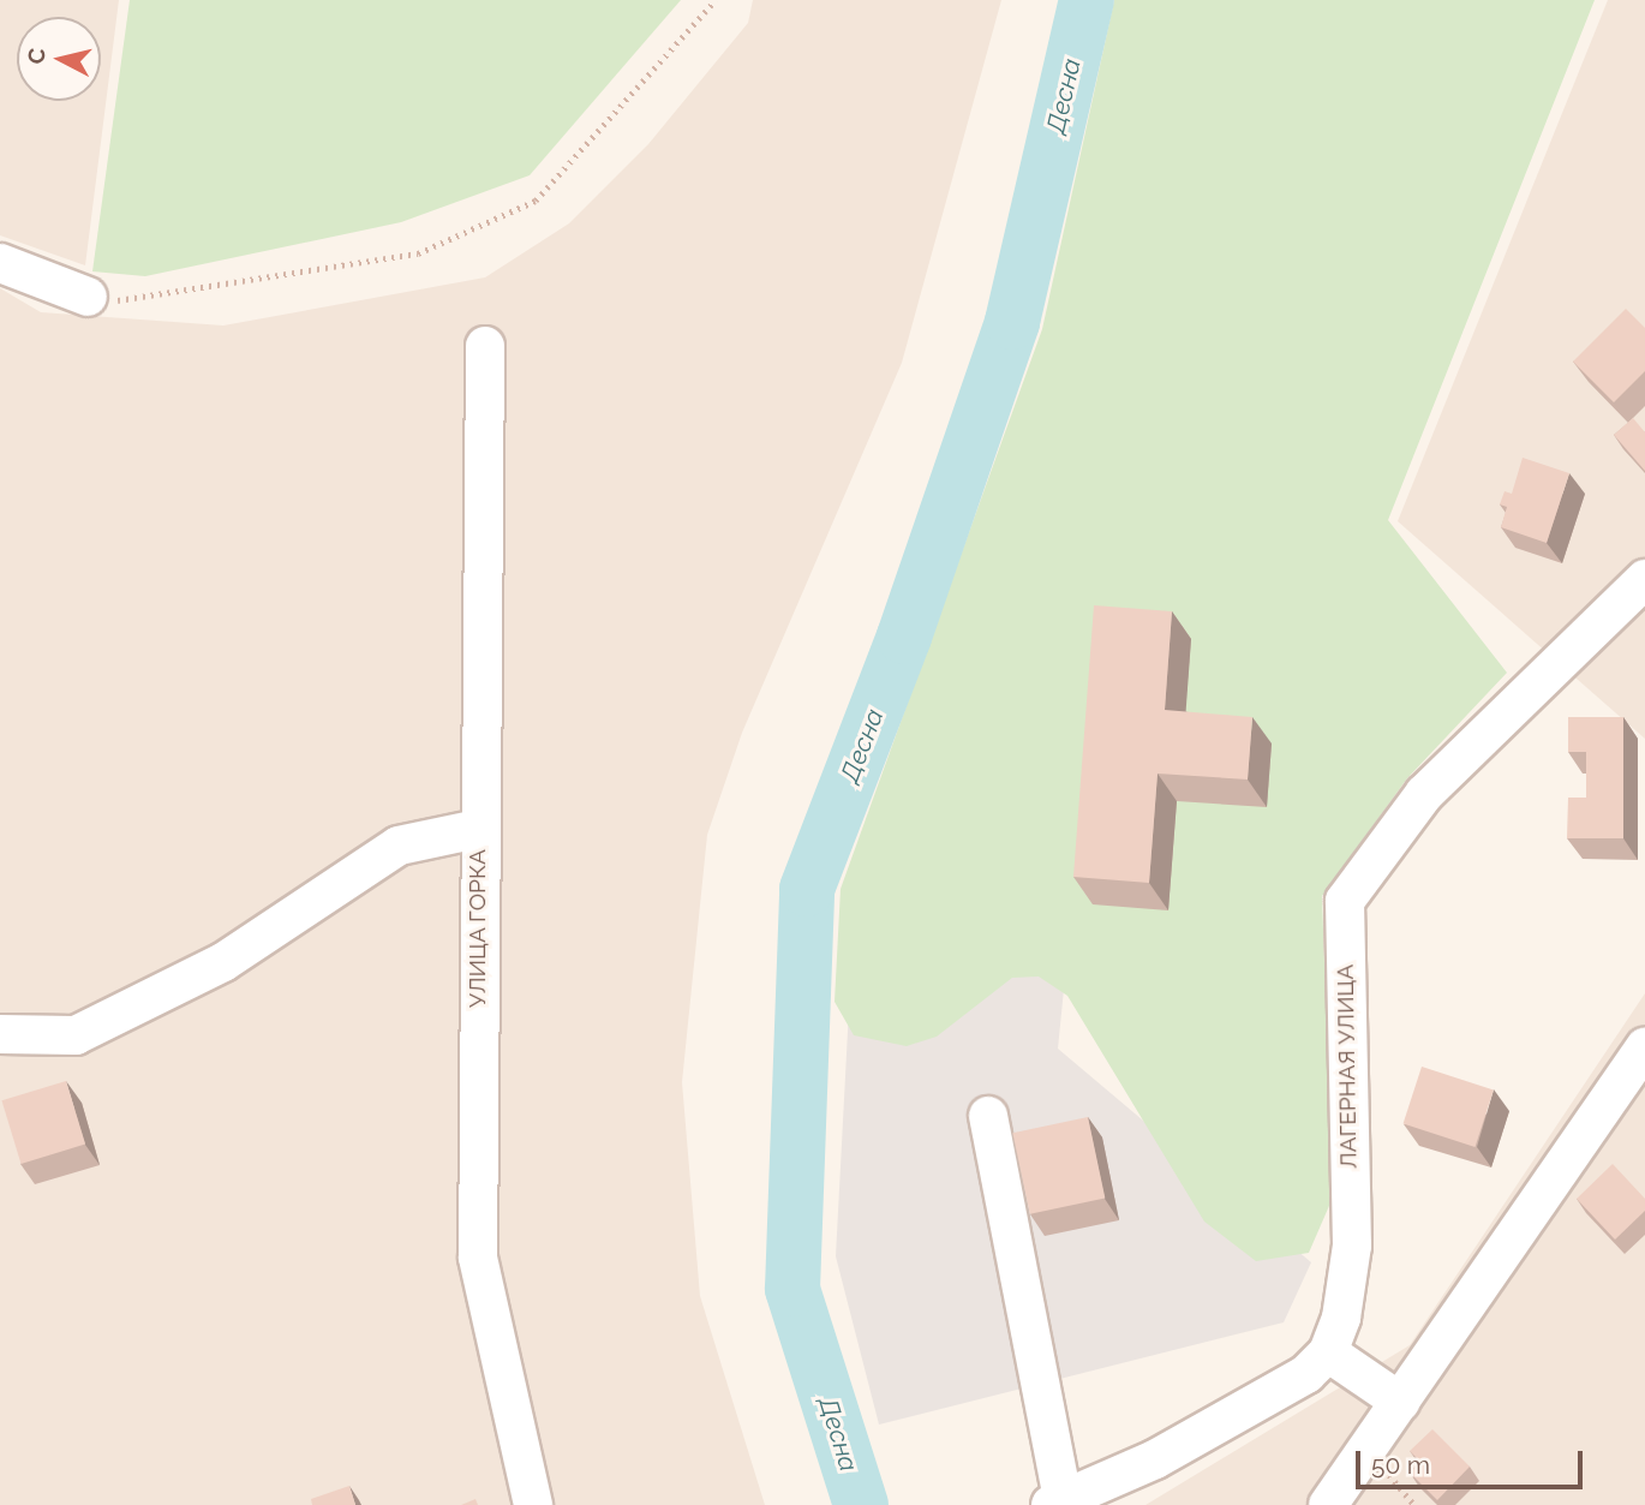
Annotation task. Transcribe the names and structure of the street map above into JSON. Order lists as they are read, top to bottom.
{
  "streets": {
    "street": ["УЛИЦА ГОРКА", "ЛАГЕРНАЯ УЛИЦА"]
  },
  "water": ["Десна"],
  "scale_bar": "50 m",
  "north": "left"
}
